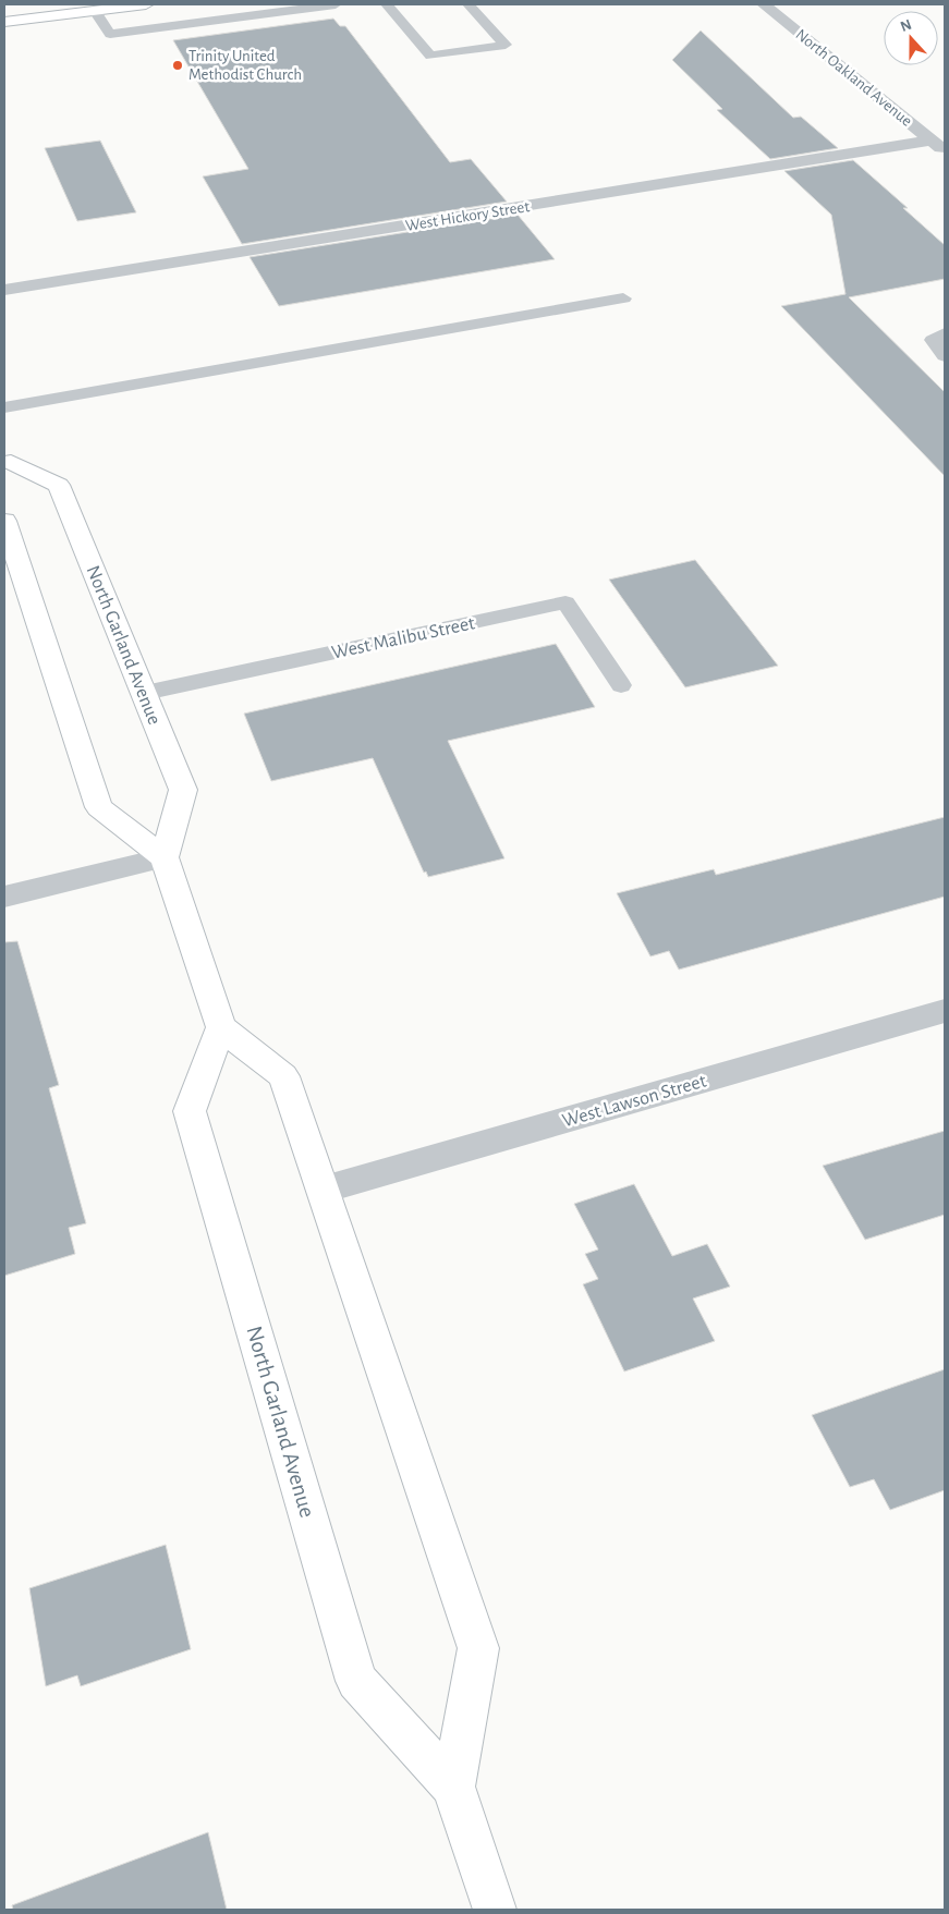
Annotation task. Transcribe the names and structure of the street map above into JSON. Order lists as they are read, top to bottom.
{
  "streets": {
    "main road": ["North Garland Avenue"],
    "street": ["North Oakland Avenue", "West Hickory Street", "West Lawson Street"],
    "lane": ["West Malibu Street"]
  },
  "crossings": [
    ["North Oakland Avenue", "West Hickory Street"],
    ["West Malibu Street", "North Garland Avenue"],
    ["North Garland Avenue", "West Lawson Street"]
  ],
  "places": ["Trinity United Methodist Church"],
  "north": "top"
}
